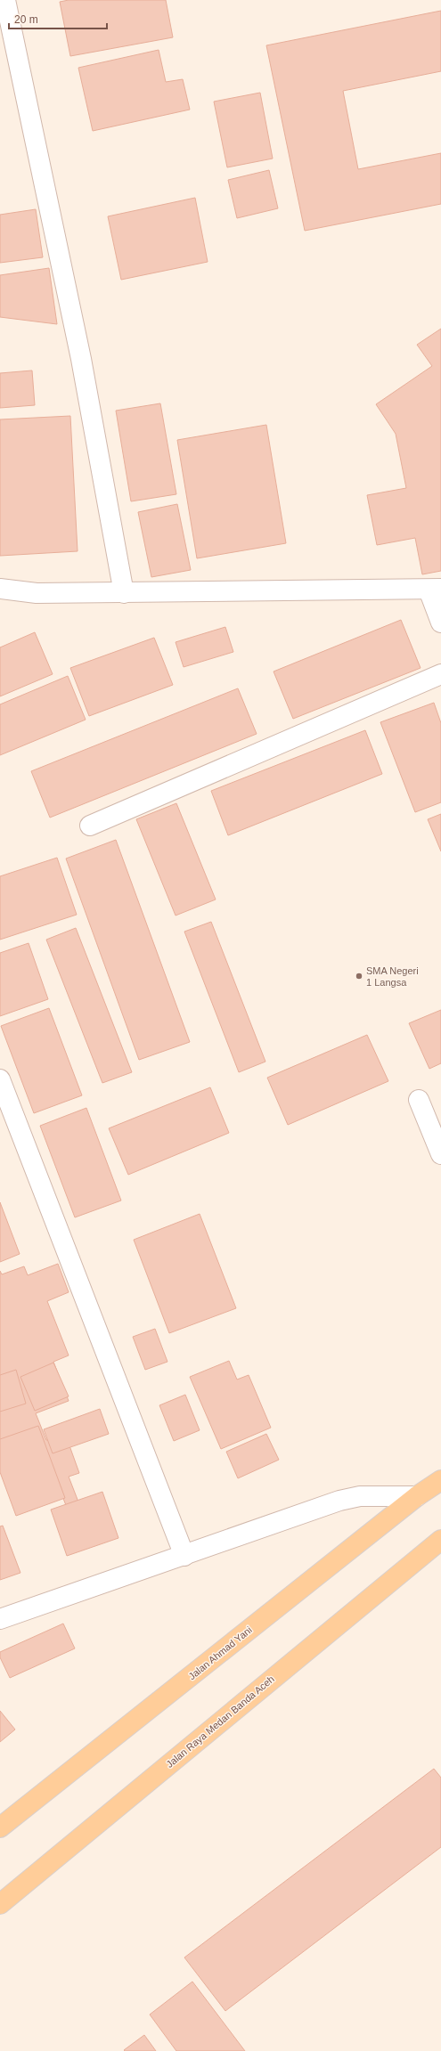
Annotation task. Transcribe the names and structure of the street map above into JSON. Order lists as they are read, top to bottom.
{
  "streets": {
    "main road": ["Jalan Ahmad Yani", "Jalan Raya Medan Banda Aceh"]
  },
  "places": ["SMA Negeri 1 Langsa"],
  "scale_bar": "20 m"
}
